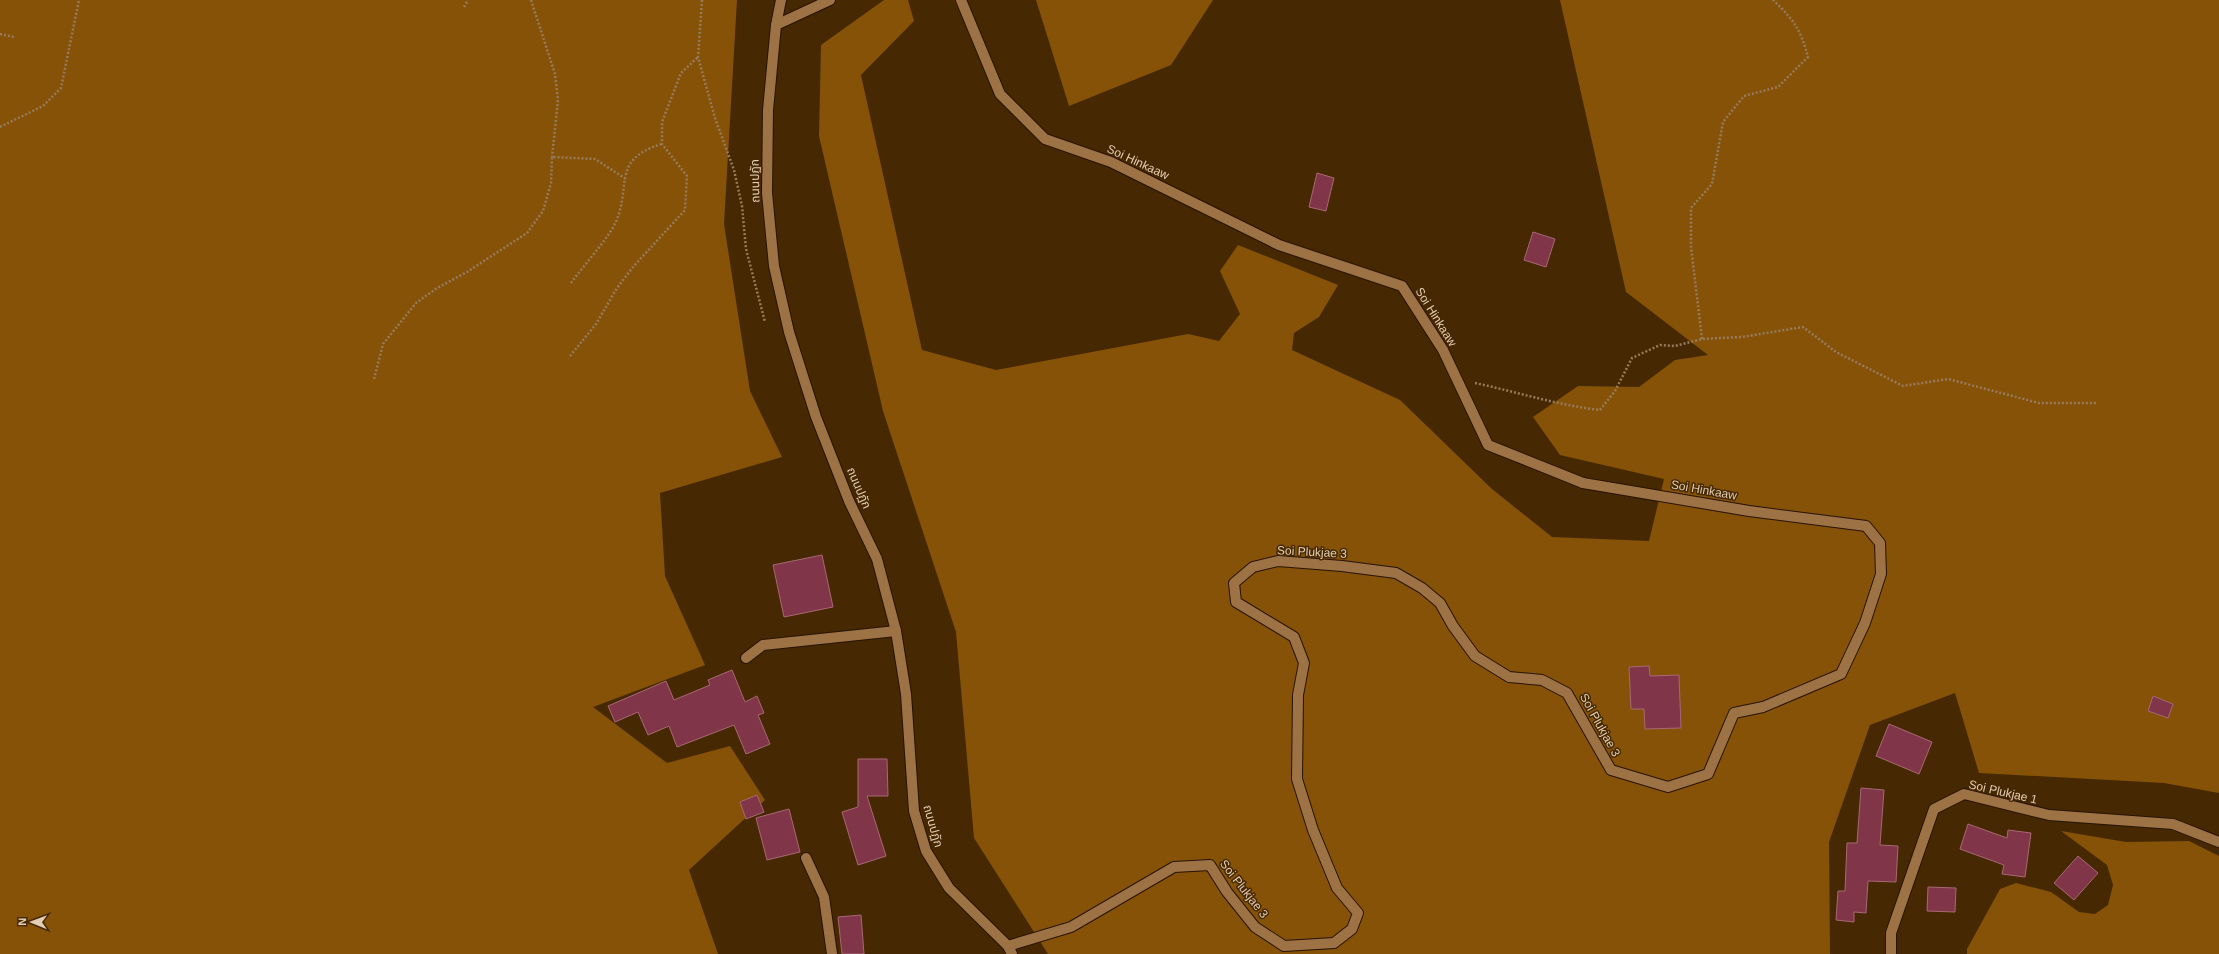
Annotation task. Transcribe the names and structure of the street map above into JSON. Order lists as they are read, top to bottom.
{
  "streets": {
    "street": [
      "Soi Hinkaaw",
      "ถนนปฏัก",
      "Soi Plukjae 3",
      "Soi Plukjae 1"
    ]
  },
  "crossings": [
    ["Soi Hinkaaw", "Soi Plukjae 3"],
    ["ถนนปฏัก", "Soi Plukjae 3"]
  ],
  "north": "left"
}
